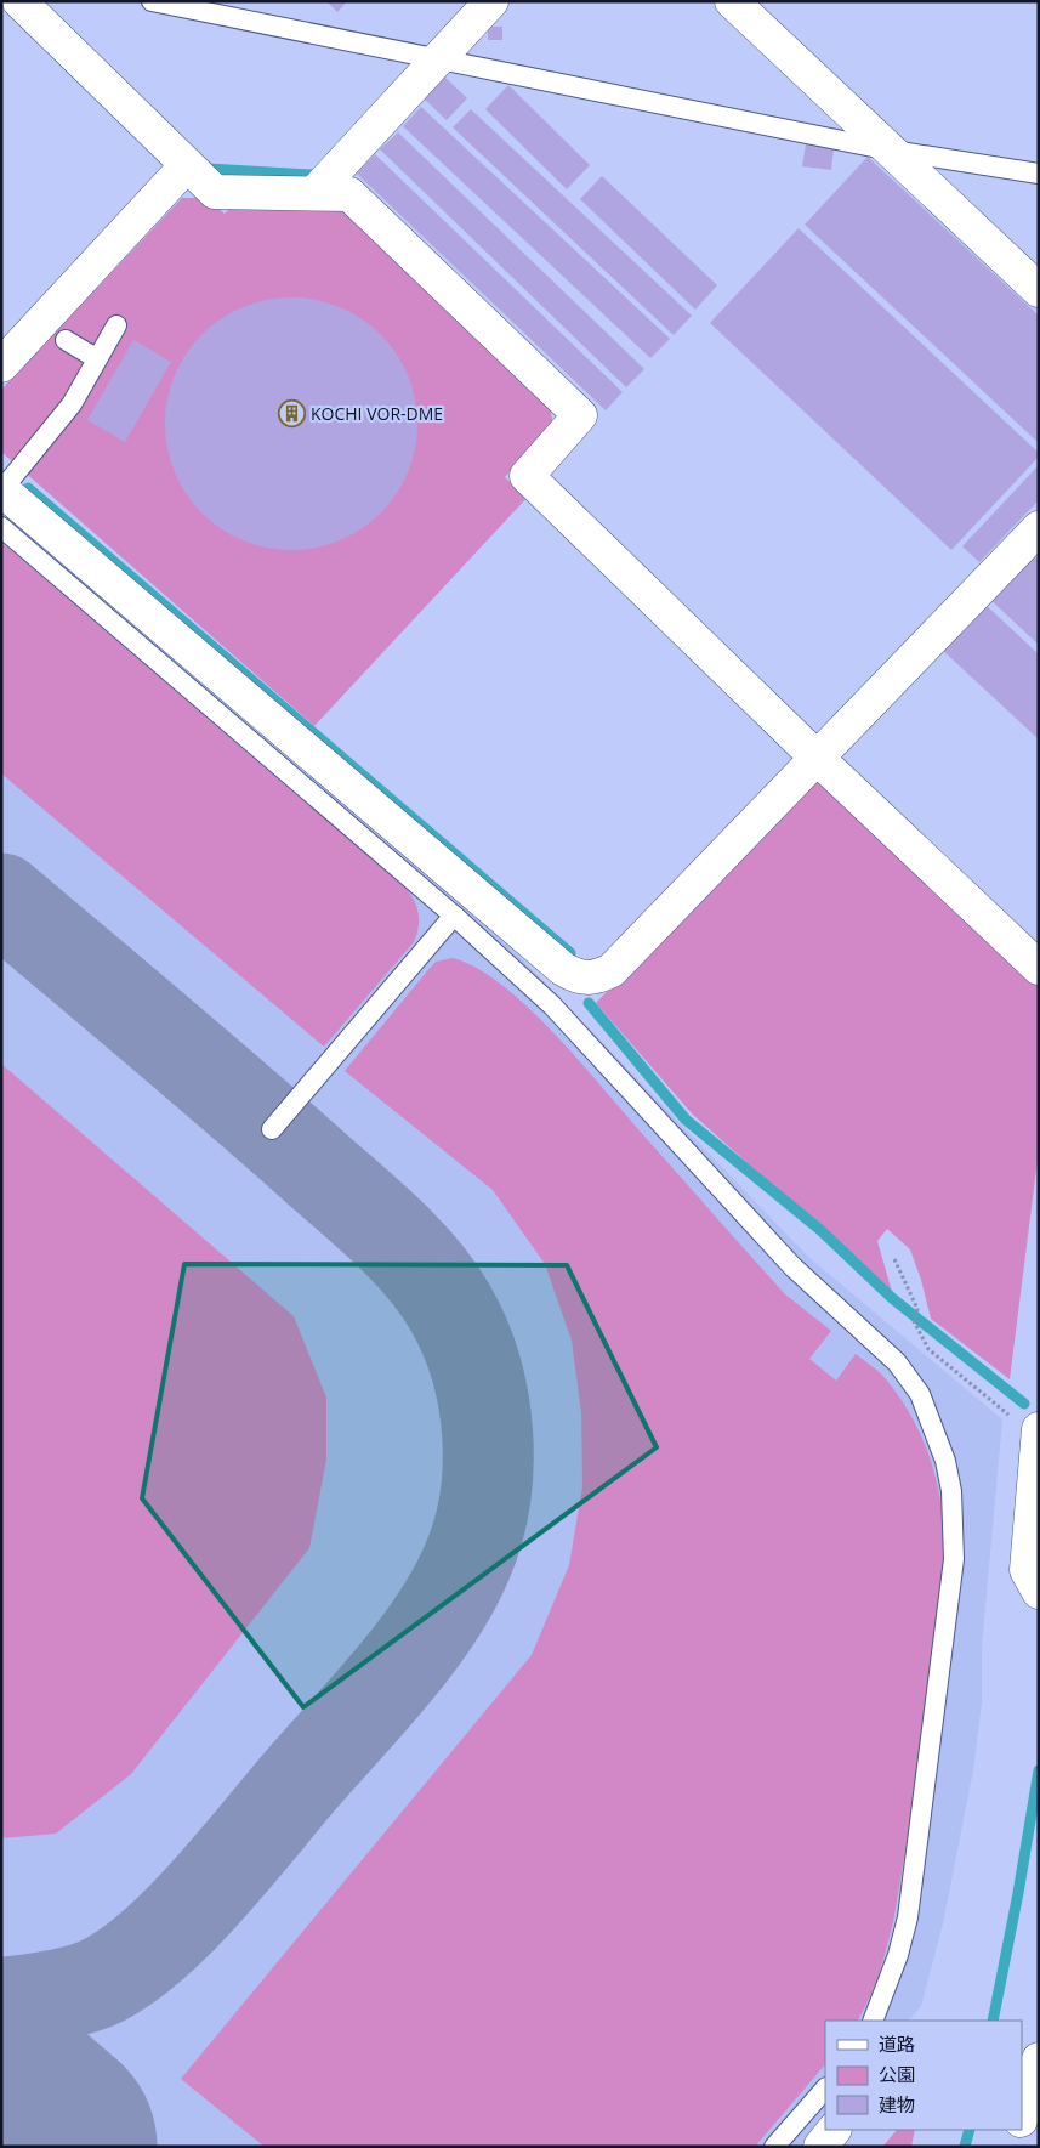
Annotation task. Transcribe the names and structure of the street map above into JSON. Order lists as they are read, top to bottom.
{
  "places": {
    "building": ["KOCHI VOR-DME"]
  },
  "legend": ["道路", "公園", "建物"]
}
